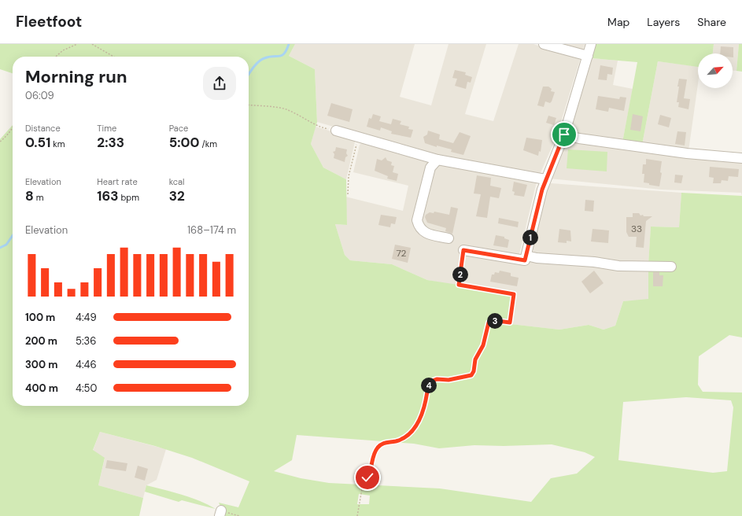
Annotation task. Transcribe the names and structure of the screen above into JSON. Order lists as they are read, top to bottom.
{
  "house_numbers": ["33", "72"],
  "north": "top right",
  "page": {
    "header": "Fleetfoot",
    "nav": ["Map", "Layers", "Share"],
    "heading": ["Morning run", "06:09"],
    "stats": [
      ["Distance", "0.51 km"],
      ["Time", "2:33"],
      ["Pace", "5:00 /km"],
      ["Elevation", "8 m"],
      ["Heart rate", "163 bpm"],
      ["kcal", "32"]
    ],
    "chart": ["Elevation", "168–174 m"],
    "pins": [
      "1",
      "2",
      "3",
      "4"
    ],
    "list": [
      {
        "name": "100 m",
        "note": "4:49"
      },
      {
        "name": "200 m",
        "note": "5:36"
      },
      {
        "name": "300 m",
        "note": "4:46"
      },
      {
        "name": "400 m",
        "note": "4:50"
      }
    ]
  }
}
